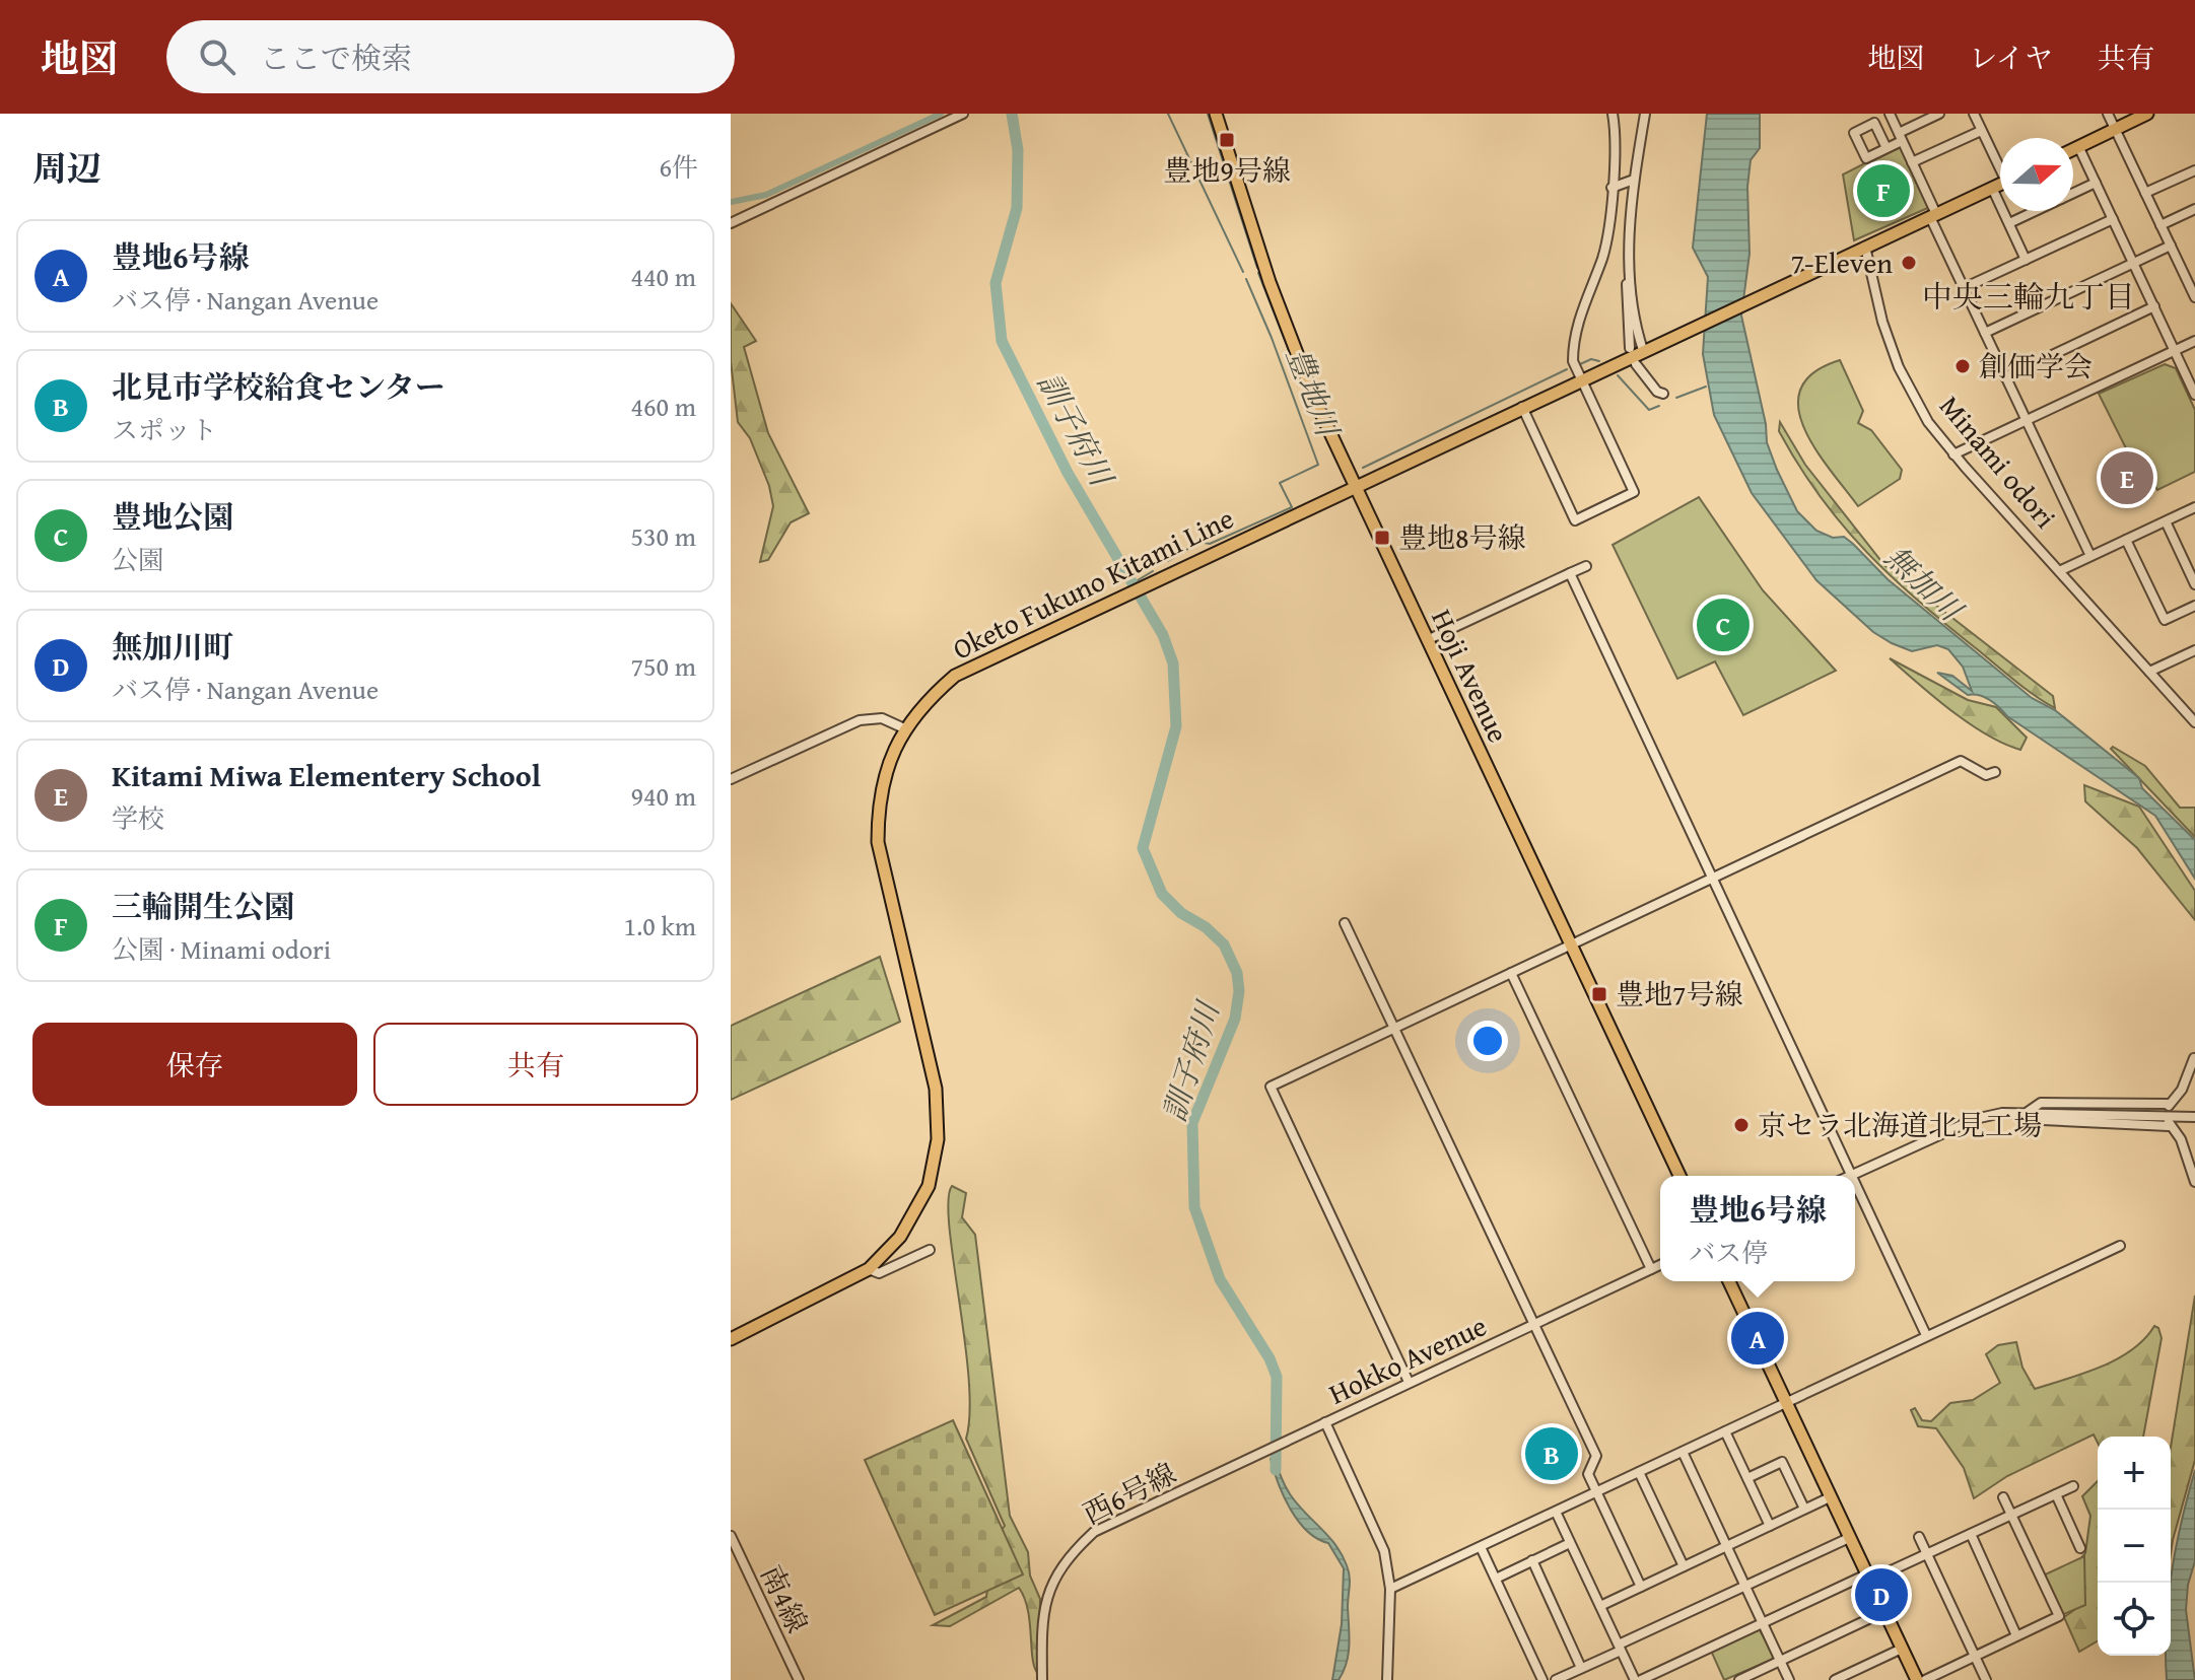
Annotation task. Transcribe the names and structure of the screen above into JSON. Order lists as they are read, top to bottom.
{
  "streets": {
    "main road": ["Oketo Fukuno Kitami Line", "Hoji Avenue"],
    "street": [
      "Minami odori",
      "Hokko Avenue",
      "西6号線",
      "南4線"
    ]
  },
  "crossings": [
    ["Oketo Fukuno Kitami Line", "Hoji Avenue"],
    ["Hokko Avenue", "西6号線"]
  ],
  "districts": ["中央三輪九丁目"],
  "water": ["豊地川", "訓子府川", "無加川"],
  "places": {
    "transit": ["豊地9号線", "豊地8号線", "豊地7号線"],
    "other": ["7-Eleven", "創価学会", "京セラ北海道北見工場"]
  },
  "north": "right",
  "page": {
    "header": "地図",
    "search": "ここで検索",
    "nav": ["地図", "レイヤ", "共有"],
    "heading": ["周辺", "6件"],
    "pins": [
      "F",
      "E",
      "C",
      "A",
      "B",
      "D"
    ],
    "list": [
      {
        "mark": "A",
        "name": "豊地6号線",
        "note": "バス停 · Nangan Avenue",
        "value": "440 m"
      },
      {
        "mark": "B",
        "name": "北見市学校給食センター",
        "note": "スポット",
        "value": "460 m"
      },
      {
        "mark": "C",
        "name": "豊地公園",
        "note": "公園",
        "value": "530 m"
      },
      {
        "mark": "D",
        "name": "無加川町",
        "note": "バス停 · Nangan Avenue",
        "value": "750 m"
      },
      {
        "mark": "E",
        "name": "Kitami Miwa Elementery School",
        "note": "学校",
        "value": "940 m"
      },
      {
        "mark": "F",
        "name": "三輪開生公園",
        "note": "公園 · Minami odori",
        "value": "1.0 km"
      }
    ],
    "buttons": ["保存", "共有"],
    "popup": ["豊地6号線", "バス停"],
    "map_buttons": ["+", "−"]
  }
}
